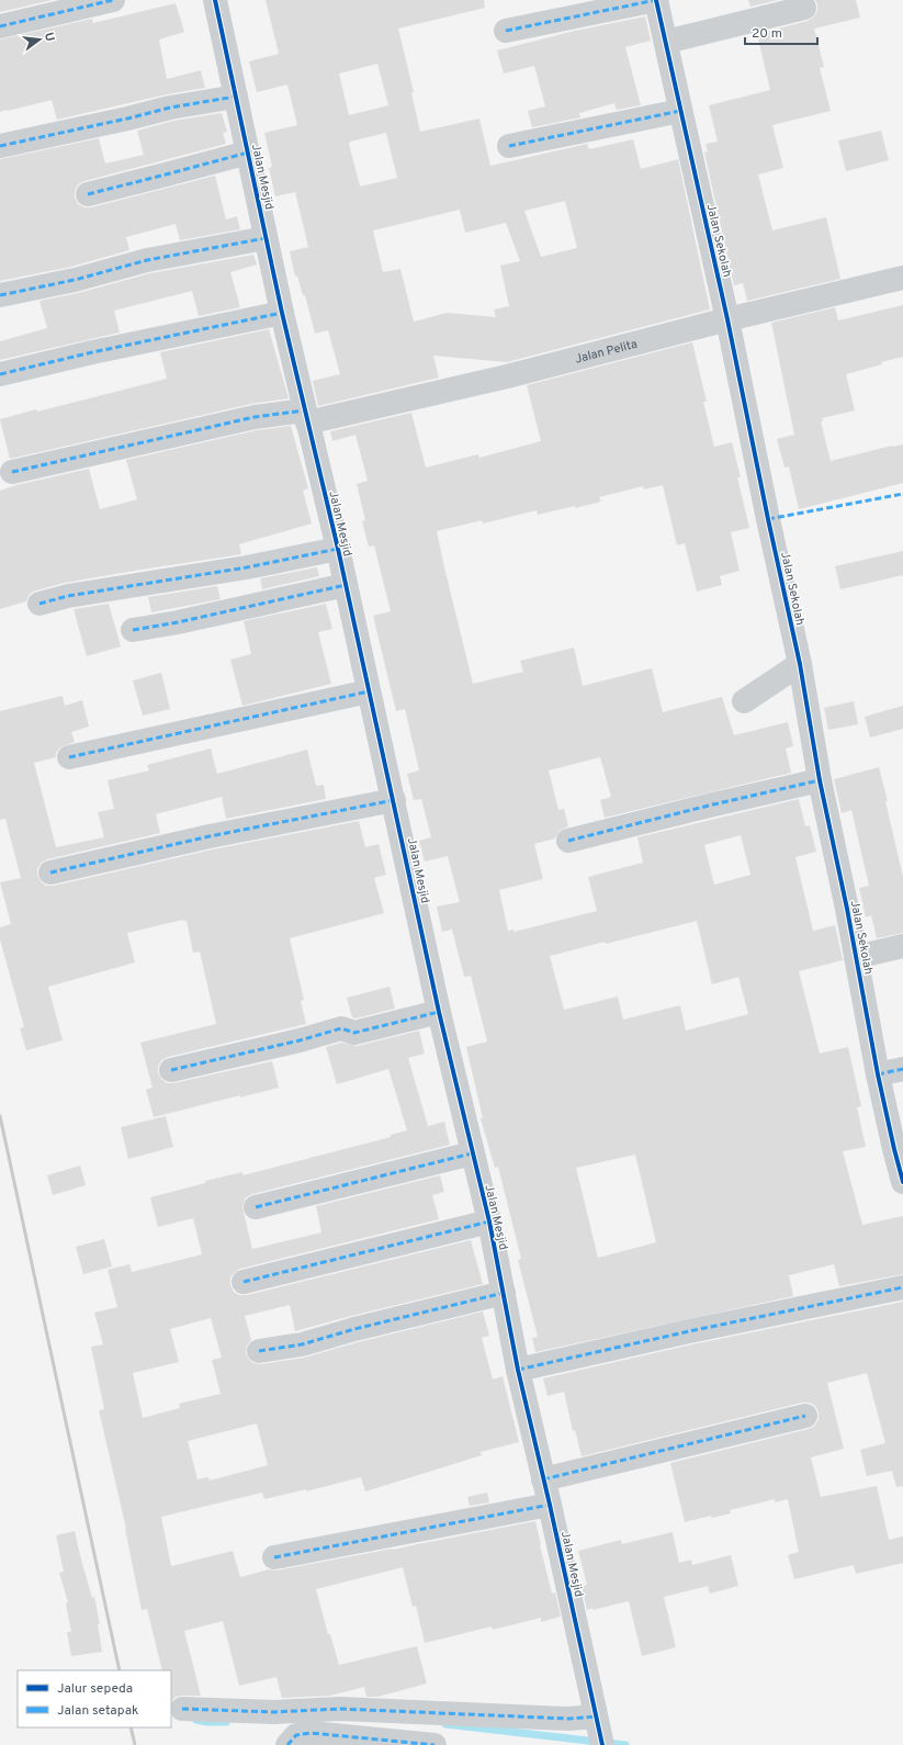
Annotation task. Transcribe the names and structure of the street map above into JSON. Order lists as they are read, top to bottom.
{
  "streets": {
    "street": ["Jalan Mesjid", "Jalan Sekolah", "Jalan Pelita"]
  },
  "crossings": [
    ["Jalan Mesjid", "Jalan Pelita"],
    ["Jalan Sekolah", "Jalan Pelita"]
  ],
  "legend": ["Jalur sepeda", "Jalan setapak"],
  "scale_bar": "20 m",
  "north": "right"
}
